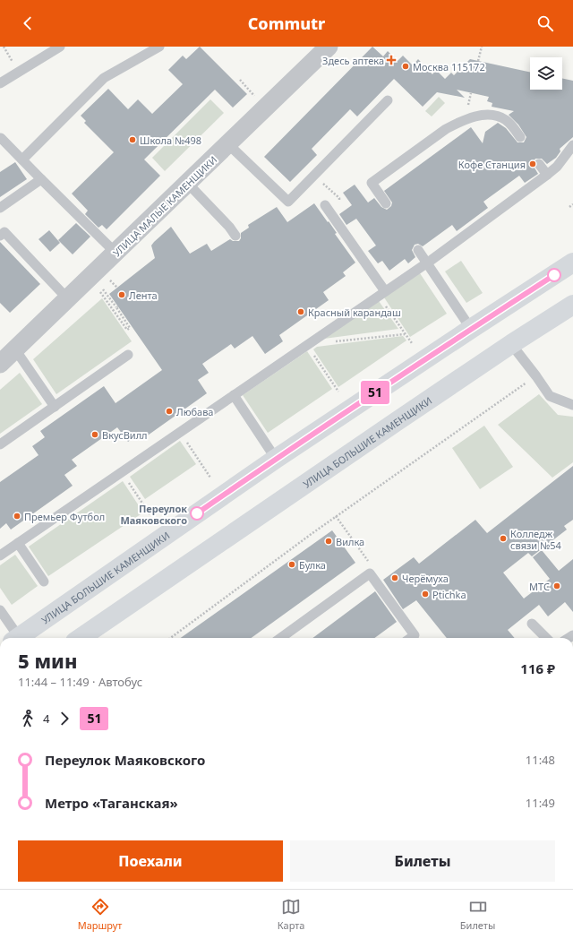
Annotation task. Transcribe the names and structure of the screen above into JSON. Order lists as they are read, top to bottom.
{
  "streets": {
    "main road": ["УЛИЦА БОЛЬШИЕ КАМЕНЩИКИ"],
    "street": ["УЛИЦА МАЛЫЕ КАМЕНЩИКИ"]
  },
  "places": {
    "health": ["Здесь аптека"],
    "other": [
      "Москва 115172",
      "Школа №498",
      "Кофе Станция",
      "Лента",
      "Красный карандаш",
      "Любава",
      "ВкусВилл",
      "Переулок Маяковского",
      "Премьер Футбол",
      "Колледж связи №54",
      "Вилка",
      "Булка",
      "Черёмуха",
      "МТС",
      "Ptichka"
    ]
  },
  "lines": ["bus line 51"],
  "page": {
    "header": "Commutr",
    "on_map": "51",
    "heading": ["5 мин", "11:44 – 11:49 · Автобус", "116 ₽"],
    "legs": ["4", "51"],
    "list": [
      {
        "name": "Переулок Маяковского",
        "value": "11:48"
      },
      {
        "name": "Метро «Таганская»",
        "value": "11:49"
      }
    ],
    "buttons": ["Поехали", "Билеты"],
    "tabs": ["Маршрут", "Карта", "Билеты"]
  }
}
